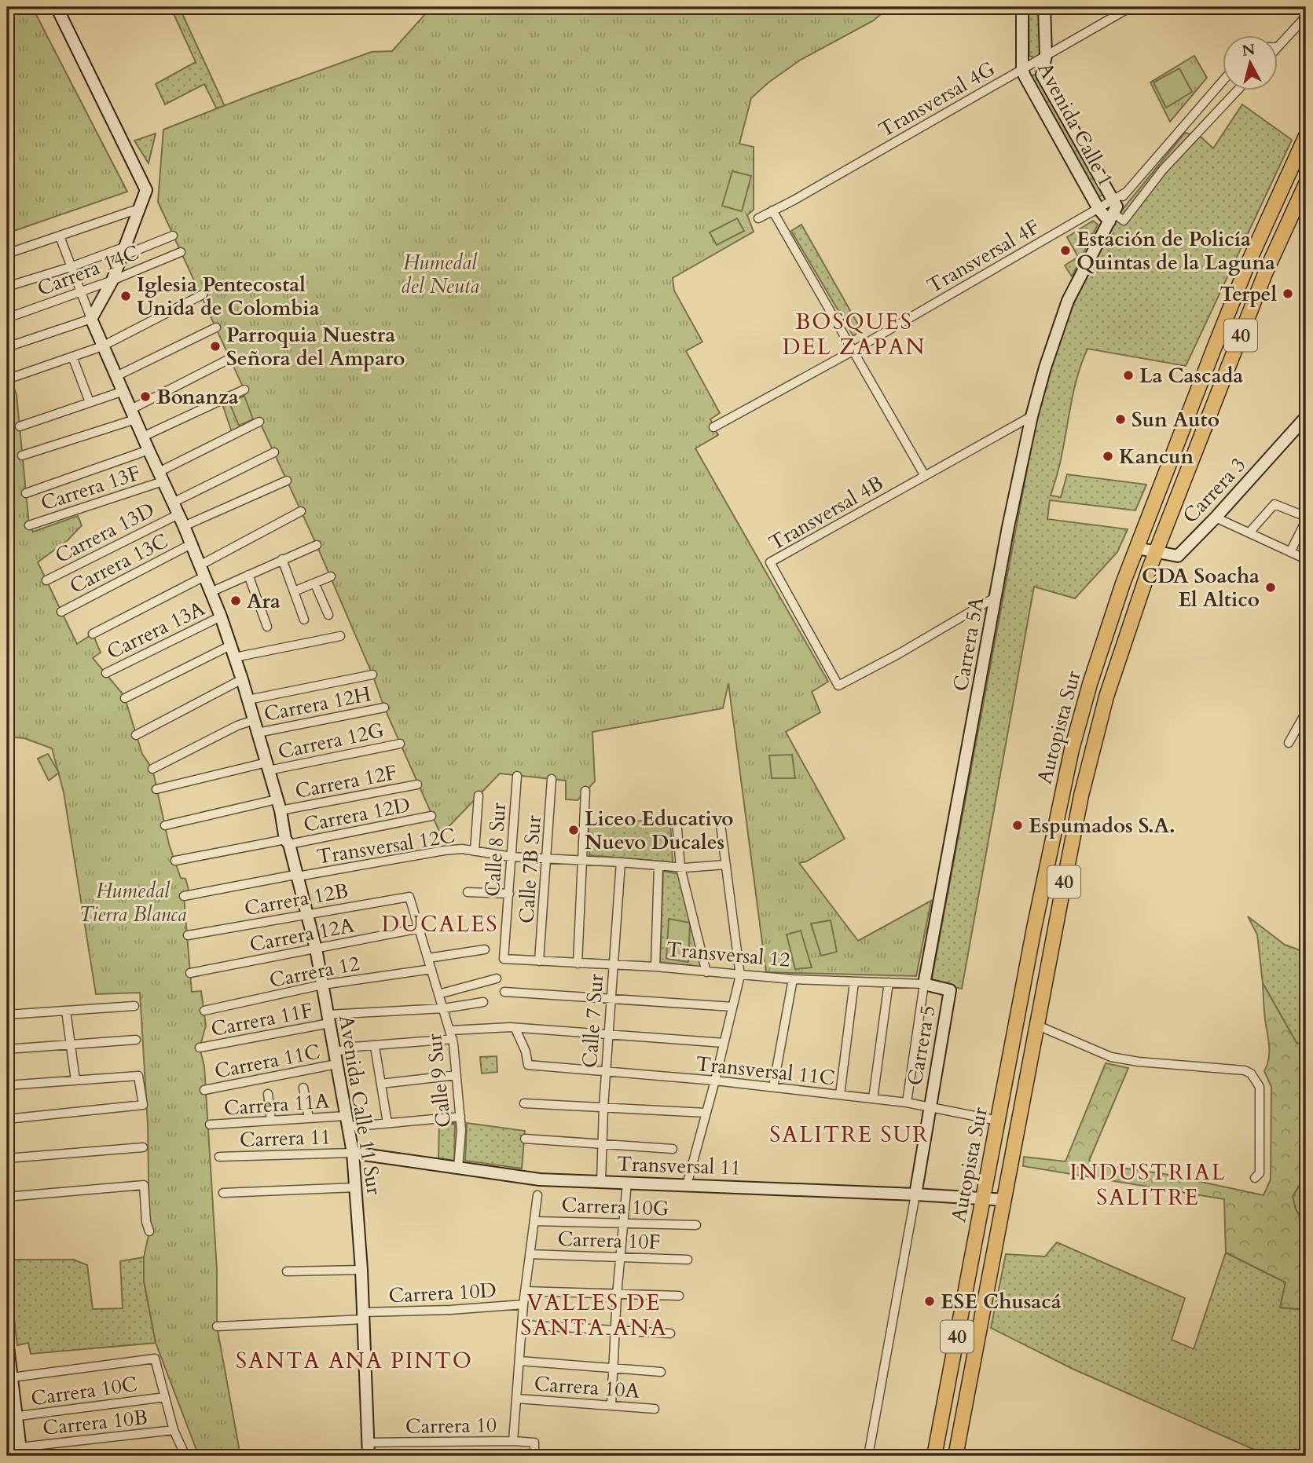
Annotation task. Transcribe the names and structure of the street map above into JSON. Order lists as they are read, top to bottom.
{
  "streets": {
    "highway": ["40", "Autopista Sur"],
    "main road": [
      "Avenida Calle 1",
      "Carrera 3",
      "Carrera 5A",
      "Transversal 12",
      "Carrera 5",
      "Avenida Calle 11 Sur",
      "Transversal 11"
    ],
    "street": [
      "Transversal 4G",
      "Transversal 4F",
      "Carrera 14C",
      "Carrera 13F",
      "Transversal 4B",
      "Carrera 13D",
      "Carrera 13C",
      "Carrera 13A",
      "Carrera 12H",
      "Carrera 12G",
      "Carrera 12F",
      "Carrera 12D",
      "Transversal 12C",
      "Calle 8 Sur",
      "Calle 7B Sur",
      "Carrera 12B",
      "Carrera 12A",
      "Carrera 12",
      "Carrera 11F",
      "Calle 7 Sur",
      "Carrera 11C",
      "Transversal 11C",
      "Calle 9 Sur",
      "Carrera 11A",
      "Carrera 11",
      "Carrera 10G",
      "Carrera 10F",
      "Carrera 10D",
      "Carrera 10A",
      "Carrera 10C",
      "Carrera 10B",
      "Carrera 10"
    ]
  },
  "crossings": [
    ["Transversal 4G", "Avenida Calle 1"],
    ["Avenida Calle 1", "Transversal 4F"],
    ["Avenida Calle 1", "Carrera 5A"],
    ["Transversal 4F", "Carrera 5A"],
    ["Carrera 3", "Autopista Sur"],
    ["Transversal 4B", "Carrera 5A"],
    ["Carrera 5A", "Transversal 12"],
    ["Carrera 5A", "Transversal 11C"],
    ["Carrera 12H", "Avenida Calle 11 Sur"],
    ["Autopista Sur", "Transversal 11C"],
    ["Autopista Sur", "Transversal 11"],
    ["Carrera 12G", "Avenida Calle 11 Sur"],
    ["Carrera 12F", "Avenida Calle 11 Sur"],
    ["Carrera 12D", "Avenida Calle 11 Sur"],
    ["Transversal 12C", "Calle 8 Sur"],
    ["Transversal 12C", "Calle 7B Sur"],
    ["Transversal 12C", "Calle 7 Sur"],
    ["Transversal 12C", "Avenida Calle 11 Sur"],
    ["Calle 8 Sur", "Transversal 12"],
    ["Calle 7B Sur", "Transversal 12"],
    ["Carrera 12B", "Calle 9 Sur"],
    ["Carrera 12B", "Avenida Calle 11 Sur"],
    ["Carrera 12A", "Calle 9 Sur"],
    ["Carrera 12A", "Avenida Calle 11 Sur"],
    ["Transversal 12", "Calle 7 Sur"],
    ["Transversal 12", "Carrera 5"],
    ["Carrera 12", "Calle 9 Sur"],
    ["Carrera 12", "Avenida Calle 11 Sur"],
    ["Carrera 11F", "Calle 9 Sur"],
    ["Carrera 11F", "Avenida Calle 11 Sur"],
    ["Calle 7 Sur", "Transversal 11C"],
    ["Calle 7 Sur", "Transversal 11"],
    ["Carrera 5", "Transversal 11C"],
    ["Carrera 5", "Transversal 11"],
    ["Carrera 11C", "Calle 9 Sur"],
    ["Carrera 11C", "Avenida Calle 11 Sur"],
    ["Calle 9 Sur", "Carrera 11A"],
    ["Calle 9 Sur", "Transversal 11"],
    ["Carrera 11A", "Avenida Calle 11 Sur"],
    ["Avenida Calle 11 Sur", "Carrera 11"],
    ["Avenida Calle 11 Sur", "Transversal 11"],
    ["Avenida Calle 11 Sur", "Carrera 10D"],
    ["Avenida Calle 11 Sur", "Carrera 10"],
    ["Carrera 11", "Transversal 11"]
  ],
  "districts": [
    "BOSQUES DEL ZAPAN",
    "DUCALES",
    "SALITRE SUR",
    "INDUSTRIAL SALITRE",
    "VALLES DE SANTA ANA",
    "SANTA ANA PINTO"
  ],
  "parks": ["Humedal del Neuta", "Humedal Tierra Blanca"],
  "places": [
    "Estación de Policía Quintas de la Laguna",
    "Terpel",
    "Iglesia Pentecostal Unida de Colombia",
    "Parroquia Nuestra Señora del Amparo",
    "La Cascada",
    "Bonanza",
    "Sun Auto",
    "Kancun",
    "CDA Soacha El Altico",
    "Ara",
    "Espumados S.A.",
    "Liceo Educativo Nuevo Ducales",
    "ESE Chusacá"
  ],
  "north": "top"
}
